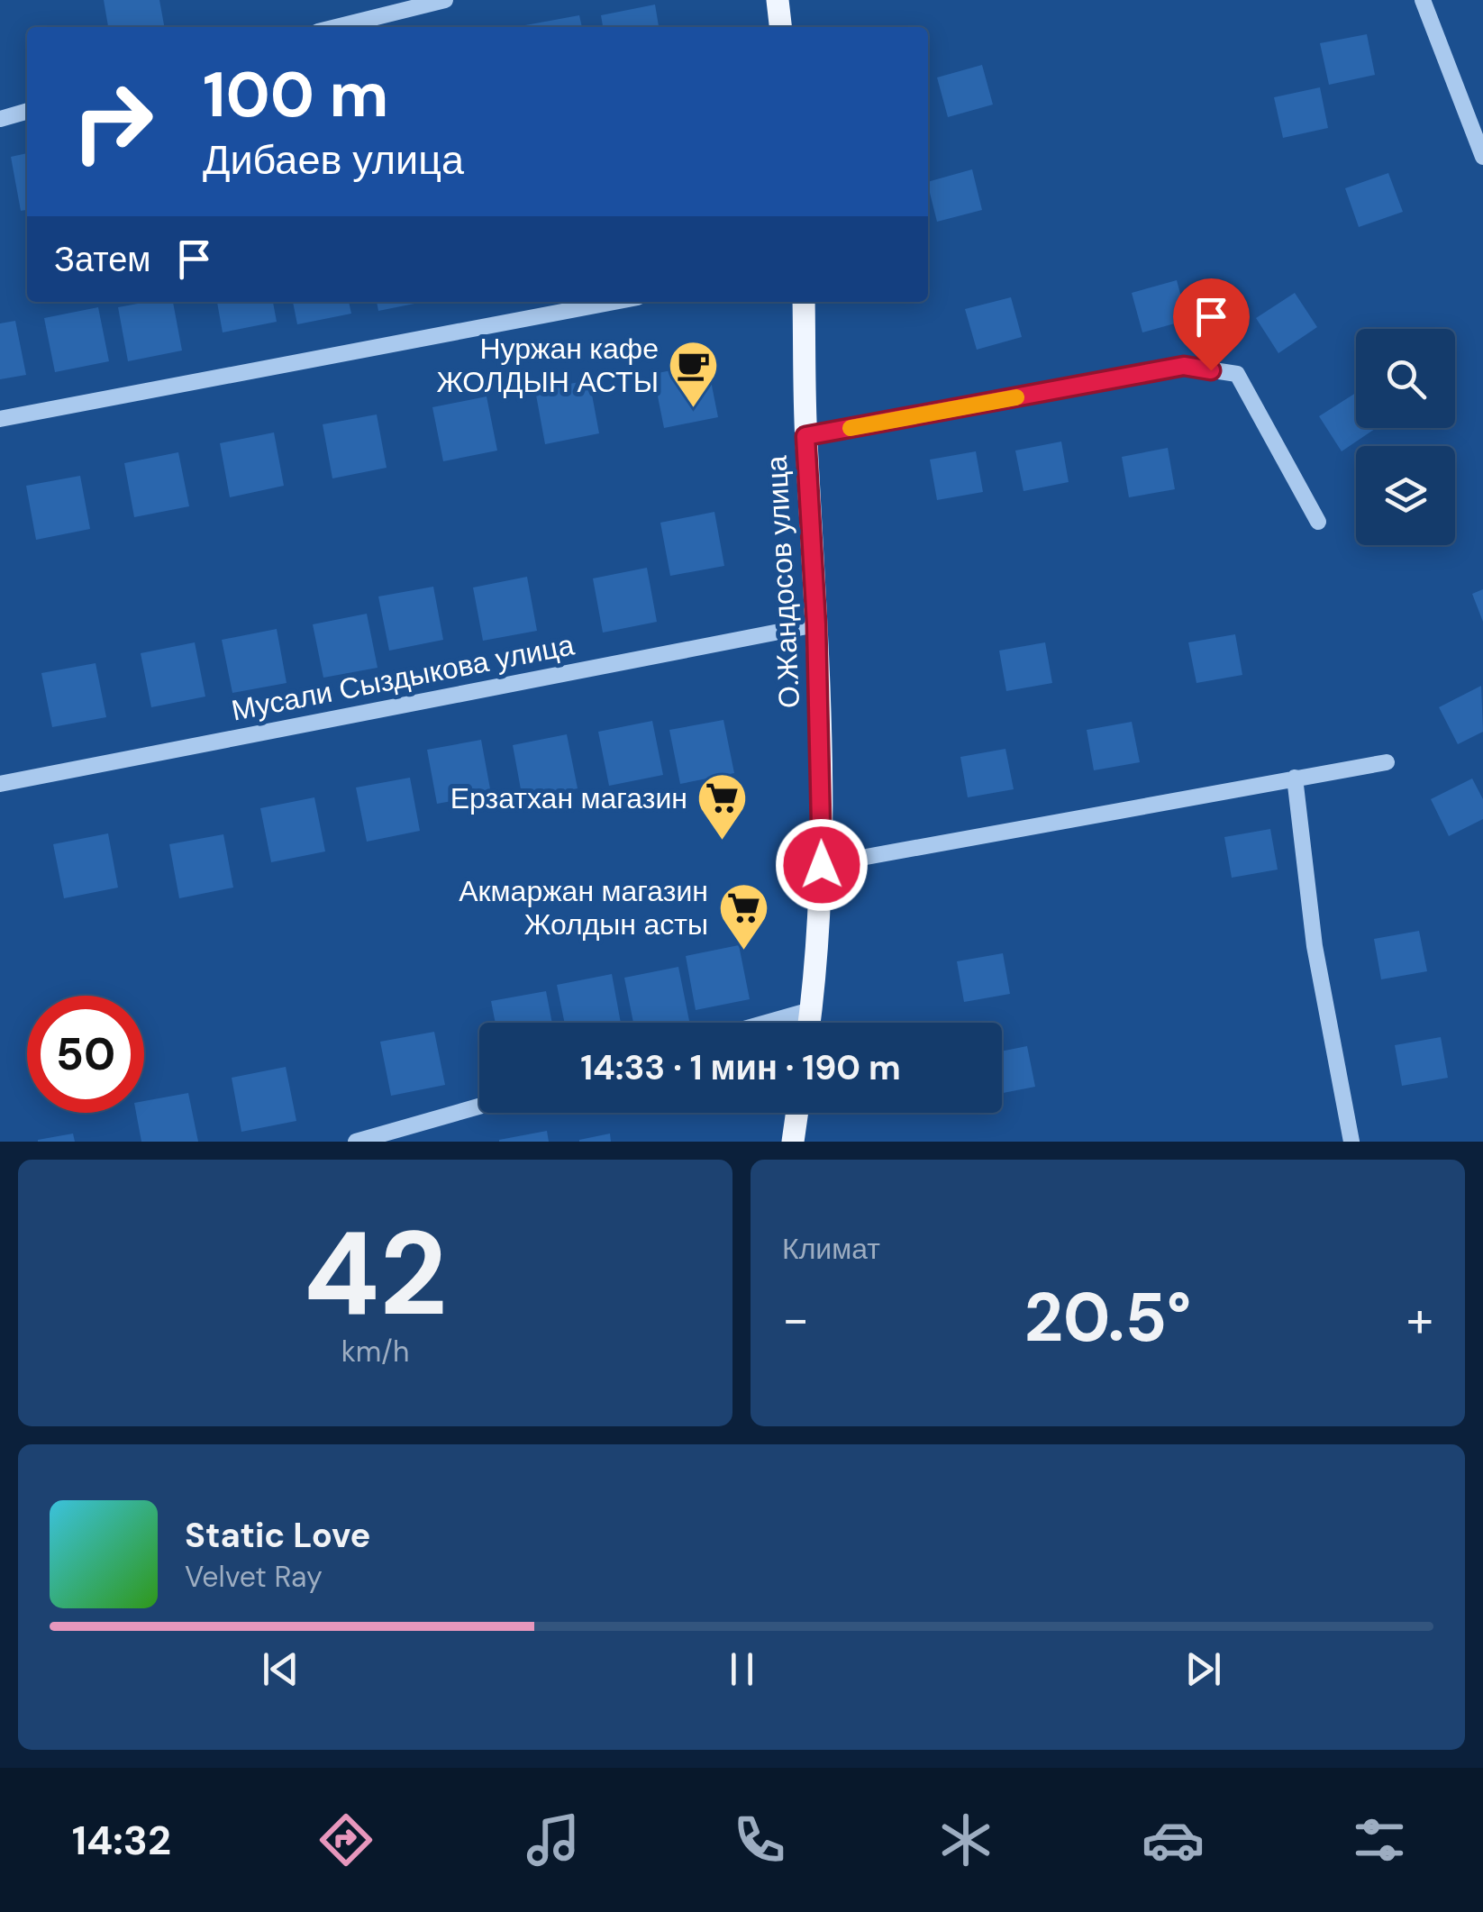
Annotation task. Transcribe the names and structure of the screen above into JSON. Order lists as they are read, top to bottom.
{
  "streets": {
    "main road": ["О.Жандосов улица"],
    "street": ["Мусали Сыздыкова улица"]
  },
  "crossings": [
    ["О.Жандосов улица", "Мусали Сыздыкова улица"]
  ],
  "places": {
    "cafe": ["Нуржан кафе ЖОЛДЫН АСТЫ"],
    "supermarket": ["Ерзатхан магазин", "Акмаржан магазин Жолдын асты"]
  },
  "page": {
    "turn": ["100 m", "Дибаев улица"],
    "then": "Затем",
    "limit": "50",
    "trip": "14:33 · 1 мин · 190 m",
    "tile": [
      ["42", "km/h"],
      "Климат"
    ],
    "heat": ["−", "20.5°", "+"],
    "song": ["Static Love", "Velvet Ray"],
    "tabs": "14:32"
  }
}
